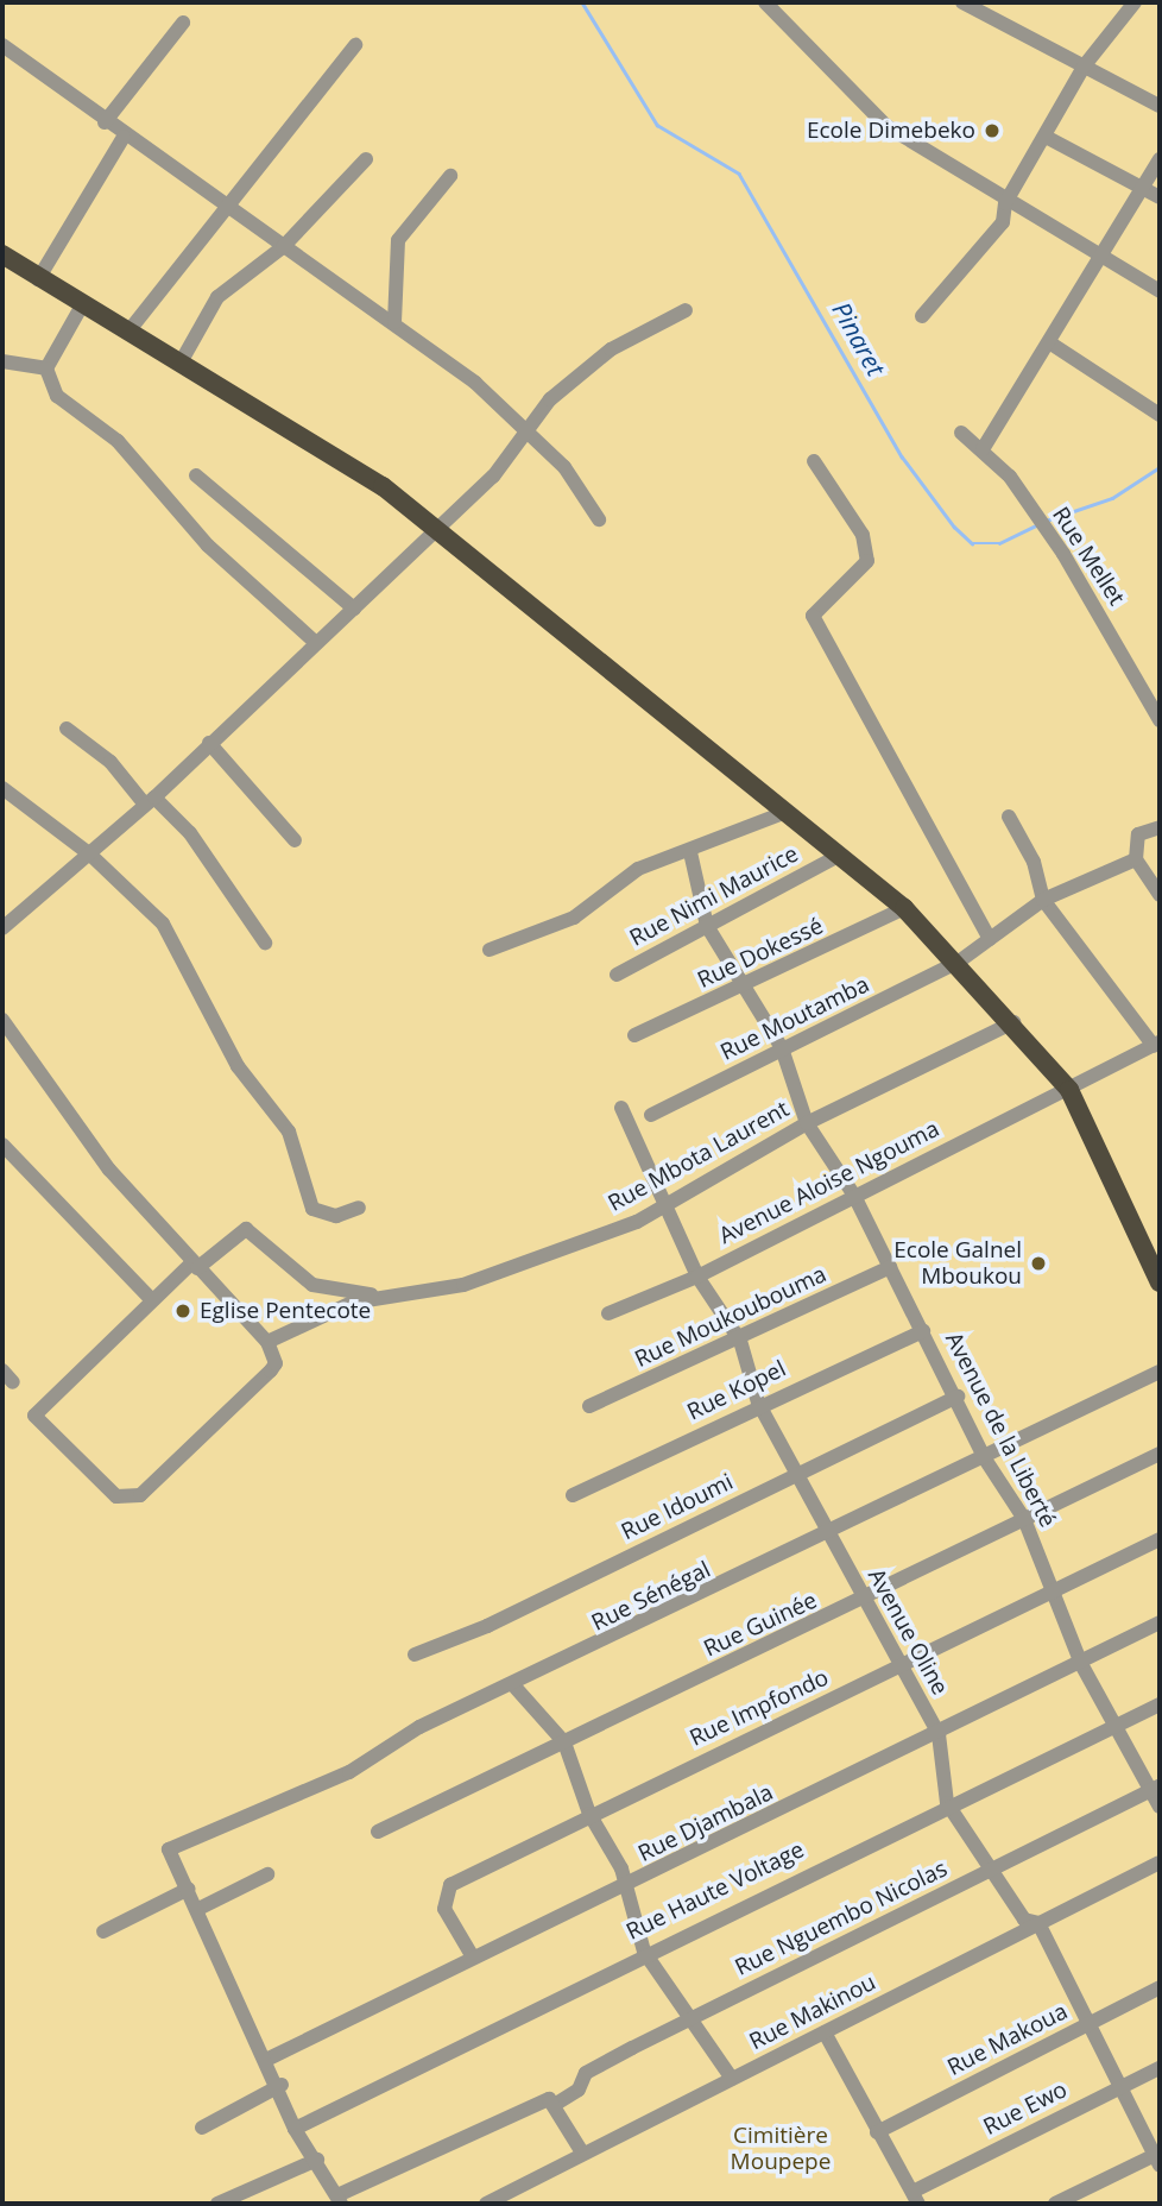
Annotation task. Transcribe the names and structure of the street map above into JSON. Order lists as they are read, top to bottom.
{
  "streets": {
    "street": [
      "Rue Mellet",
      "Rue Nimi Maurice",
      "Rue Dokessé",
      "Rue Moutamba",
      "Rue Mbota Laurent",
      "Avenue Aloise Ngouma",
      "Rue Moukoubouma",
      "Rue Kopel",
      "Avenue de la Liberté",
      "Rue Idoumi",
      "Rue Sénégal",
      "Rue Guinée",
      "Avenue Oline",
      "Rue Impfondo",
      "Rue Djambala",
      "Rue Haute Voltage",
      "Rue Nguembo Nicolas",
      "Rue Makinou",
      "Rue Makoua",
      "Rue Ewo"
    ]
  },
  "crossings": [
    ["Rue Nimi Maurice", "Avenue de la Liberté"],
    ["Rue Dokessé", "Avenue de la Liberté"],
    ["Rue Moutamba", "Avenue de la Liberté"],
    ["Rue Mbota Laurent", "Avenue de la Liberté"],
    ["Rue Mbota Laurent", "Avenue Oline"],
    ["Avenue Aloise Ngouma", "Avenue de la Liberté"],
    ["Avenue Aloise Ngouma", "Avenue Oline"],
    ["Rue Moukoubouma", "Avenue de la Liberté"],
    ["Rue Moukoubouma", "Avenue Oline"],
    ["Rue Kopel", "Avenue de la Liberté"],
    ["Rue Kopel", "Avenue Oline"],
    ["Avenue de la Liberté", "Rue Idoumi"],
    ["Avenue de la Liberté", "Rue Sénégal"],
    ["Avenue de la Liberté", "Rue Guinée"],
    ["Avenue de la Liberté", "Rue Impfondo"],
    ["Avenue de la Liberté", "Rue Djambala"],
    ["Avenue de la Liberté", "Rue Haute Voltage"],
    ["Avenue de la Liberté", "Rue Nguembo Nicolas"],
    ["Rue Idoumi", "Avenue Oline"],
    ["Rue Sénégal", "Avenue Oline"],
    ["Rue Guinée", "Avenue Oline"],
    ["Avenue Oline", "Rue Impfondo"],
    ["Avenue Oline", "Rue Djambala"],
    ["Avenue Oline", "Rue Haute Voltage"],
    ["Rue Impfondo", "Rue Djambala"]
  ],
  "water": ["Pinaret"],
  "parks": ["Cimitière Moupepe"],
  "places": ["Ecole Dimebeko", "Ecole Galnel Mboukou", "Eglise Pentecote"]
}
